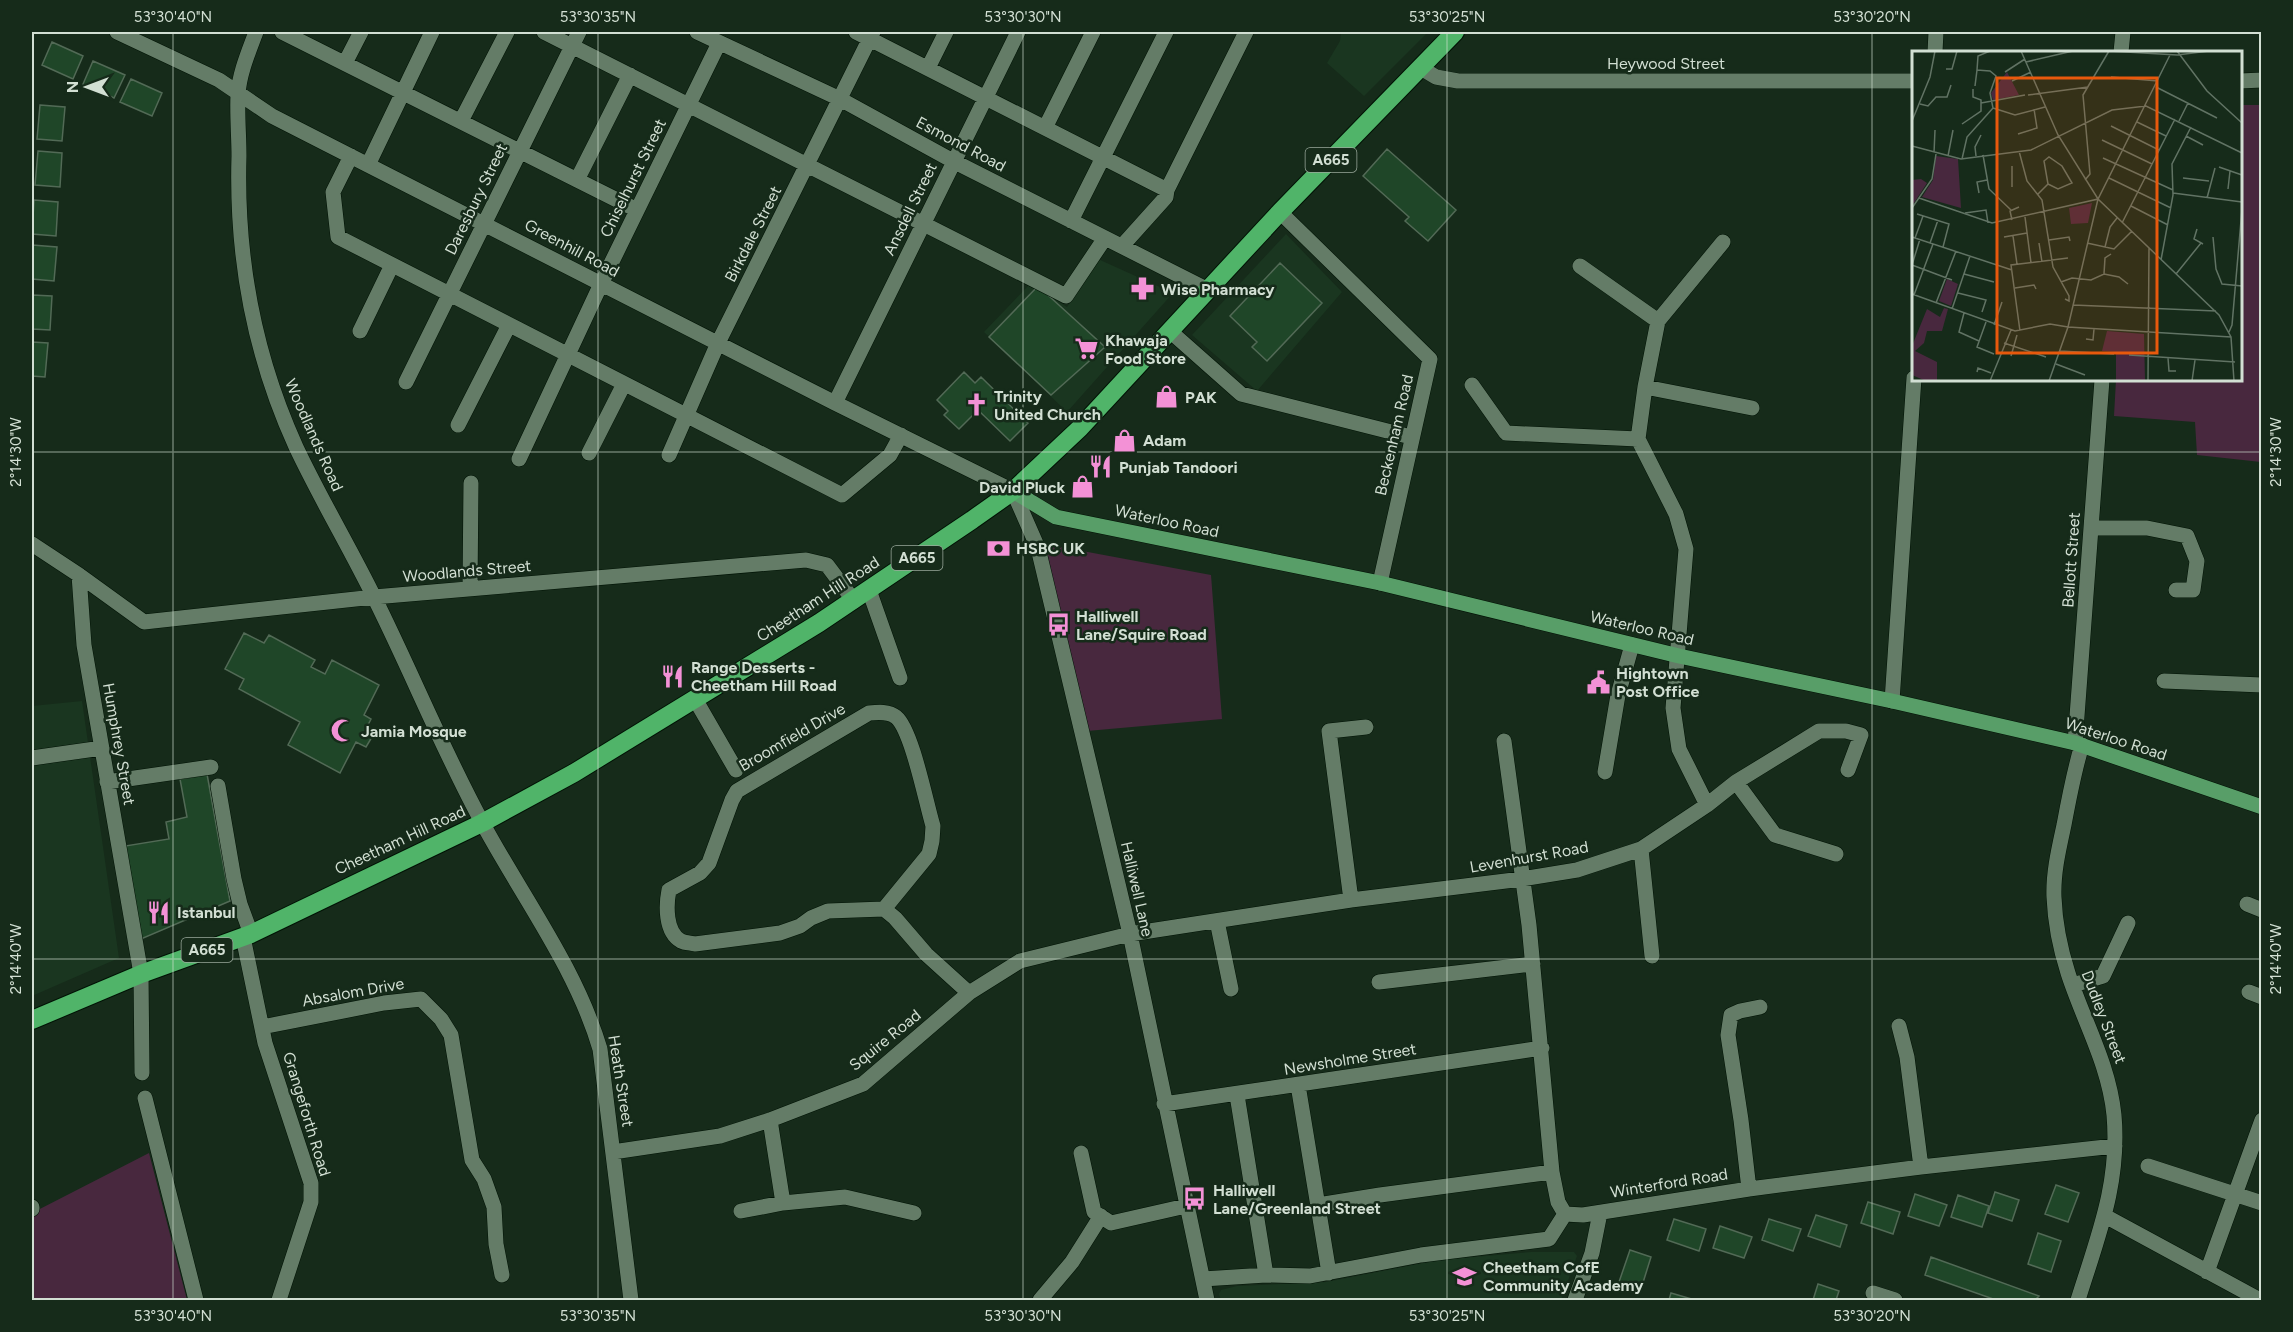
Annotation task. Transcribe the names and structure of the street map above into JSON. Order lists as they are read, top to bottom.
{
  "streets": {
    "highway": ["A665", "Cheetham Hill Road"],
    "main road": ["Waterloo Road"],
    "street": [
      "Heywood Street",
      "Esmond Road",
      "Chiselhurst Street",
      "Daresbury Street",
      "Ansdell Street",
      "Birkdale Street",
      "Greenhill Road",
      "Woodlands Road",
      "Beckenham Road",
      "Bellott Street",
      "Woodlands Street",
      "Broomfield Drive",
      "Humphrey Street",
      "Levenhurst Road",
      "Halliwell Lane",
      "Absalom Drive",
      "Dudley Street",
      "Squire Road",
      "Newsholme Street",
      "Heath Street",
      "Grangeforth Road",
      "Winterford Road"
    ]
  },
  "crossings": [
    ["Heywood Street", "Cheetham Hill Road"],
    ["Esmond Road", "Chiselhurst Street"],
    ["Esmond Road", "Ansdell Street"],
    ["Esmond Road", "Birkdale Street"],
    ["Esmond Road", "Cheetham Hill Road"],
    ["Chiselhurst Street", "Greenhill Road"],
    ["Daresbury Street", "Greenhill Road"],
    ["Ansdell Street", "Greenhill Road"],
    ["Birkdale Street", "Greenhill Road"],
    ["Greenhill Road", "Woodlands Road"],
    ["Greenhill Road", "Waterloo Road"],
    ["Greenhill Road", "Cheetham Hill Road"],
    ["Greenhill Road", "Halliwell Lane"],
    ["Woodlands Road", "Woodlands Street"],
    ["Woodlands Road", "Cheetham Hill Road"],
    ["Woodlands Road", "Heath Street"],
    ["Beckenham Road", "Waterloo Road"],
    ["Beckenham Road", "Cheetham Hill Road"],
    ["Waterloo Road", "Bellott Street"],
    ["Waterloo Road", "Cheetham Hill Road"],
    ["Waterloo Road", "Halliwell Lane"],
    ["Waterloo Road", "Dudley Street"],
    ["Bellott Street", "Dudley Street"],
    ["Woodlands Street", "Cheetham Hill Road"],
    ["Woodlands Street", "Humphrey Street"],
    ["Cheetham Hill Road", "Humphrey Street"],
    ["Cheetham Hill Road", "Halliwell Lane"],
    ["Cheetham Hill Road", "Heath Street"],
    ["Cheetham Hill Road", "Grangeforth Road"],
    ["Levenhurst Road", "Halliwell Lane"],
    ["Levenhurst Road", "Squire Road"],
    ["Halliwell Lane", "Squire Road"],
    ["Halliwell Lane", "Newsholme Street"],
    ["Absalom Drive", "Grangeforth Road"],
    ["Dudley Street", "Winterford Road"],
    ["Squire Road", "Heath Street"]
  ],
  "places": {
    "pharmacy": ["Wise Pharmacy"],
    "supermarket": ["Khawaja Food Store"],
    "shop": ["PAK", "Adam", "David Pluck"],
    "church": ["Trinity United Church"],
    "restaurant": ["Punjab Tandoori", "Range Desserts - Cheetham Hill Road", "Istanbul"],
    "bank": ["HSBC UK"],
    "bus stop": ["Halliwell Lane/Squire Road", "Halliwell Lane/Greenland Street"],
    "public building": ["Hightown Post Office"],
    "mosque": ["Jamia Mosque"],
    "school or university": ["Cheetham CofE Community Academy"]
  },
  "north": "left",
  "coordinates": [
    "53°30'40\"N",
    "53°30'35\"N",
    "53°30'30\"N",
    "53°30'25\"N",
    "53°30'20\"N",
    "2°14'30\"W",
    "2°14'40\"W"
  ]
}
